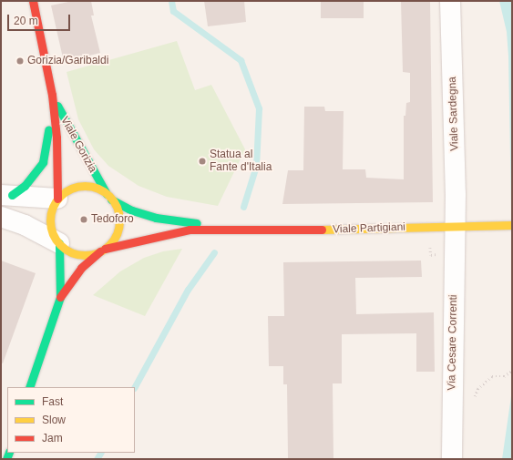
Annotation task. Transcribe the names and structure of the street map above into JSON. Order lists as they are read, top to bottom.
{
  "streets": {
    "main road": ["Viale Gorizia", "Viale Partigiani"],
    "street": ["Viale Sardegna", "Via Cesare Correnti"]
  },
  "crossings": [
    ["Viale Sardegna", "Viale Partigiani"],
    ["Viale Sardegna", "Via Cesare Correnti"],
    ["Viale Gorizia", "Viale Partigiani"],
    ["Viale Partigiani", "Via Cesare Correnti"]
  ],
  "places": ["Gorizia/Garibaldi", "Statua al Fante d'Italia", "Tedoforo"],
  "legend": ["Fast", "Slow", "Jam"],
  "scale_bar": "20 m"
}
